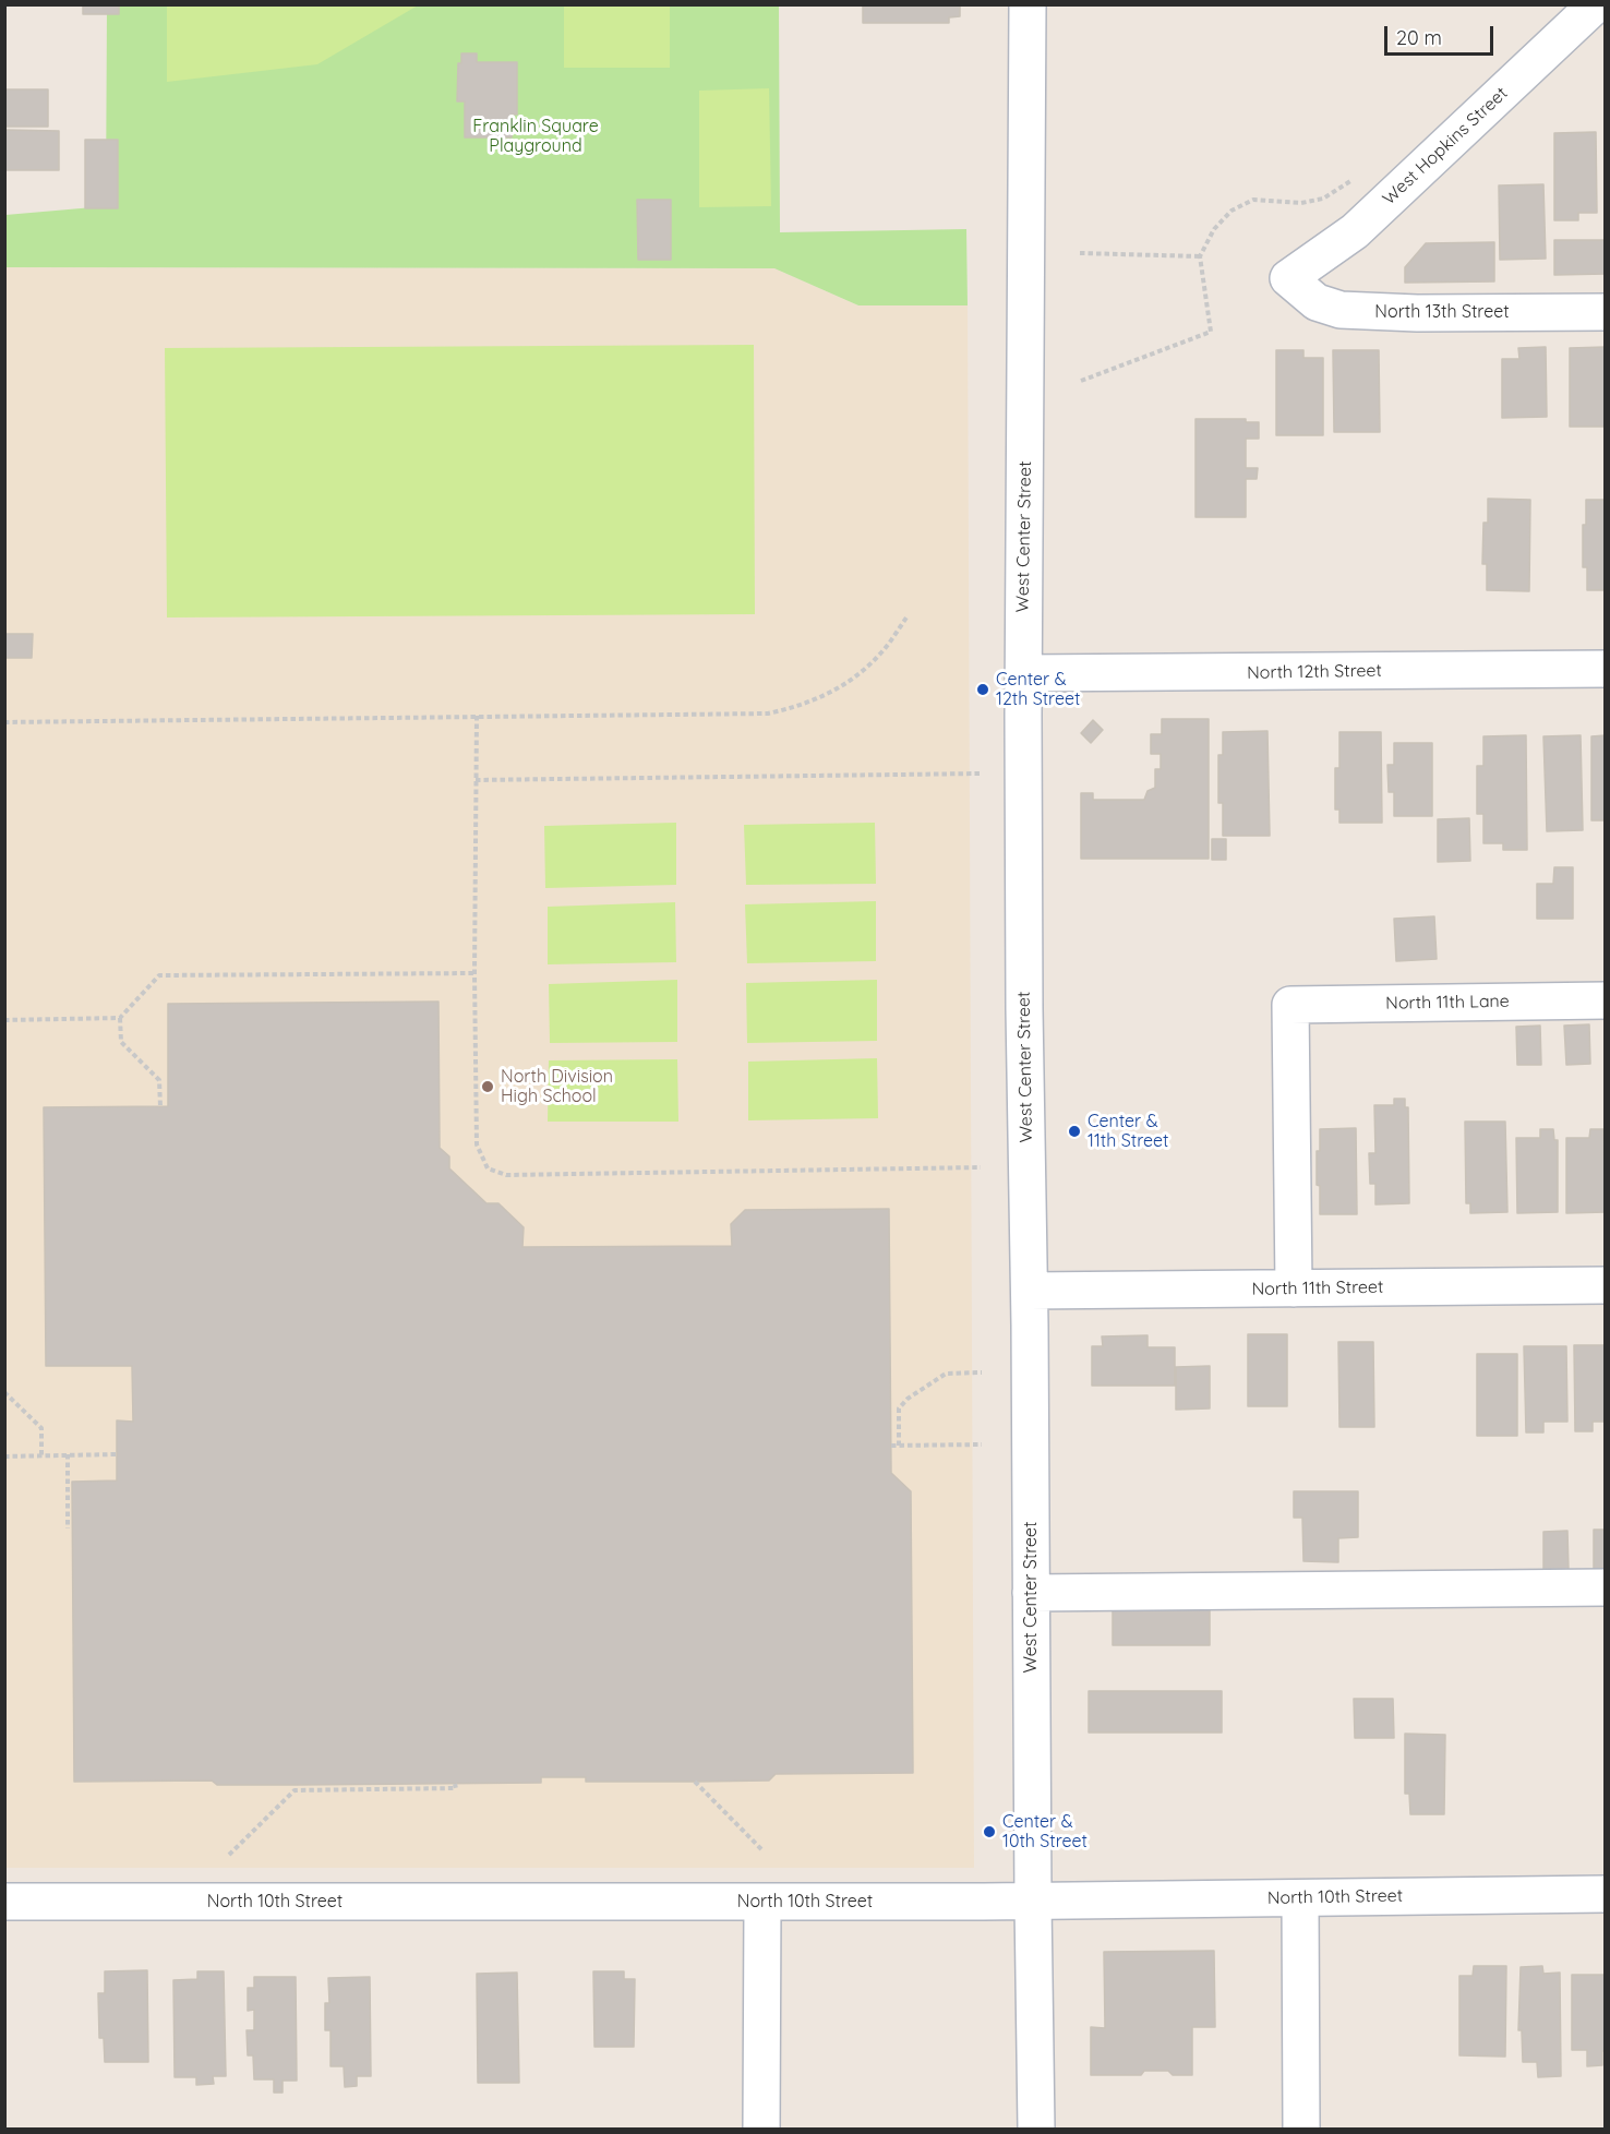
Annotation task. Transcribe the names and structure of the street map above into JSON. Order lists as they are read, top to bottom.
{
  "streets": {
    "street": [
      "West Hopkins Street",
      "North 13th Street",
      "West Center Street",
      "North 12th Street",
      "North 11th Lane",
      "North 11th Street",
      "North 10th Street"
    ]
  },
  "crossings": [
    ["West Hopkins Street", "North 13th Street"],
    ["West Center Street", "North 12th Street"],
    ["West Center Street", "North 11th Street"],
    ["West Center Street", "North 10th Street"],
    ["North 11th Lane", "North 11th Street"]
  ],
  "parks": ["Franklin Square Playground"],
  "places": [
    "Center & 12th Street",
    "North Division High School",
    "Center & 11th Street",
    "Center & 10th Street"
  ],
  "scale_bar": "20 m"
}
